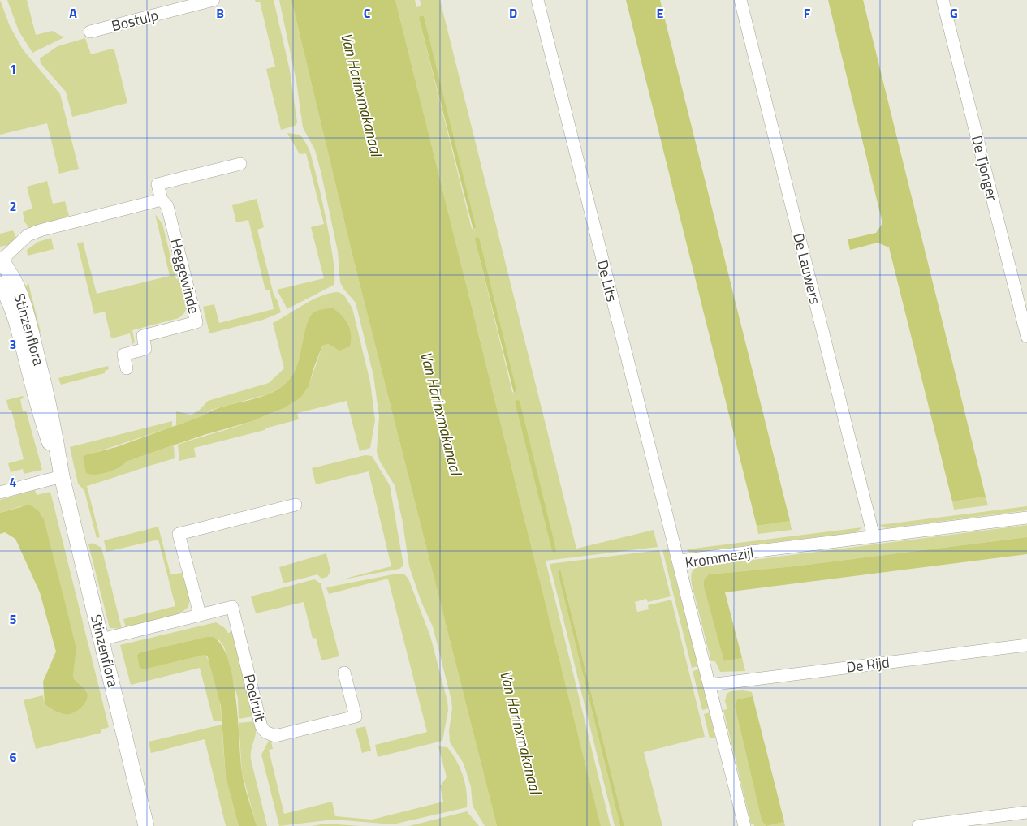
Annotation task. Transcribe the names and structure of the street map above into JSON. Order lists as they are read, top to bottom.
{
  "streets": {
    "street": [
      "Bostulp",
      "De Tjonger",
      "De Lauwers",
      "Heggewinde",
      "De Lits",
      "Stinzenflora",
      "Krommezijl",
      "De Rijd",
      "Poelruit"
    ]
  },
  "crossings": [
    ["De Lauwers", "Krommezijl"],
    ["De Lits", "Krommezijl"],
    ["Stinzenflora", "Poelruit"],
    ["Krommezijl", "De Rijd"]
  ],
  "water": ["Van Harinxmakanaal"],
  "grid": {
    "columns": [
      "A",
      "B",
      "C",
      "D",
      "E",
      "F",
      "G"
    ],
    "rows": [
      "1",
      "2",
      "3",
      "4",
      "5",
      "6"
    ]
  }
}
